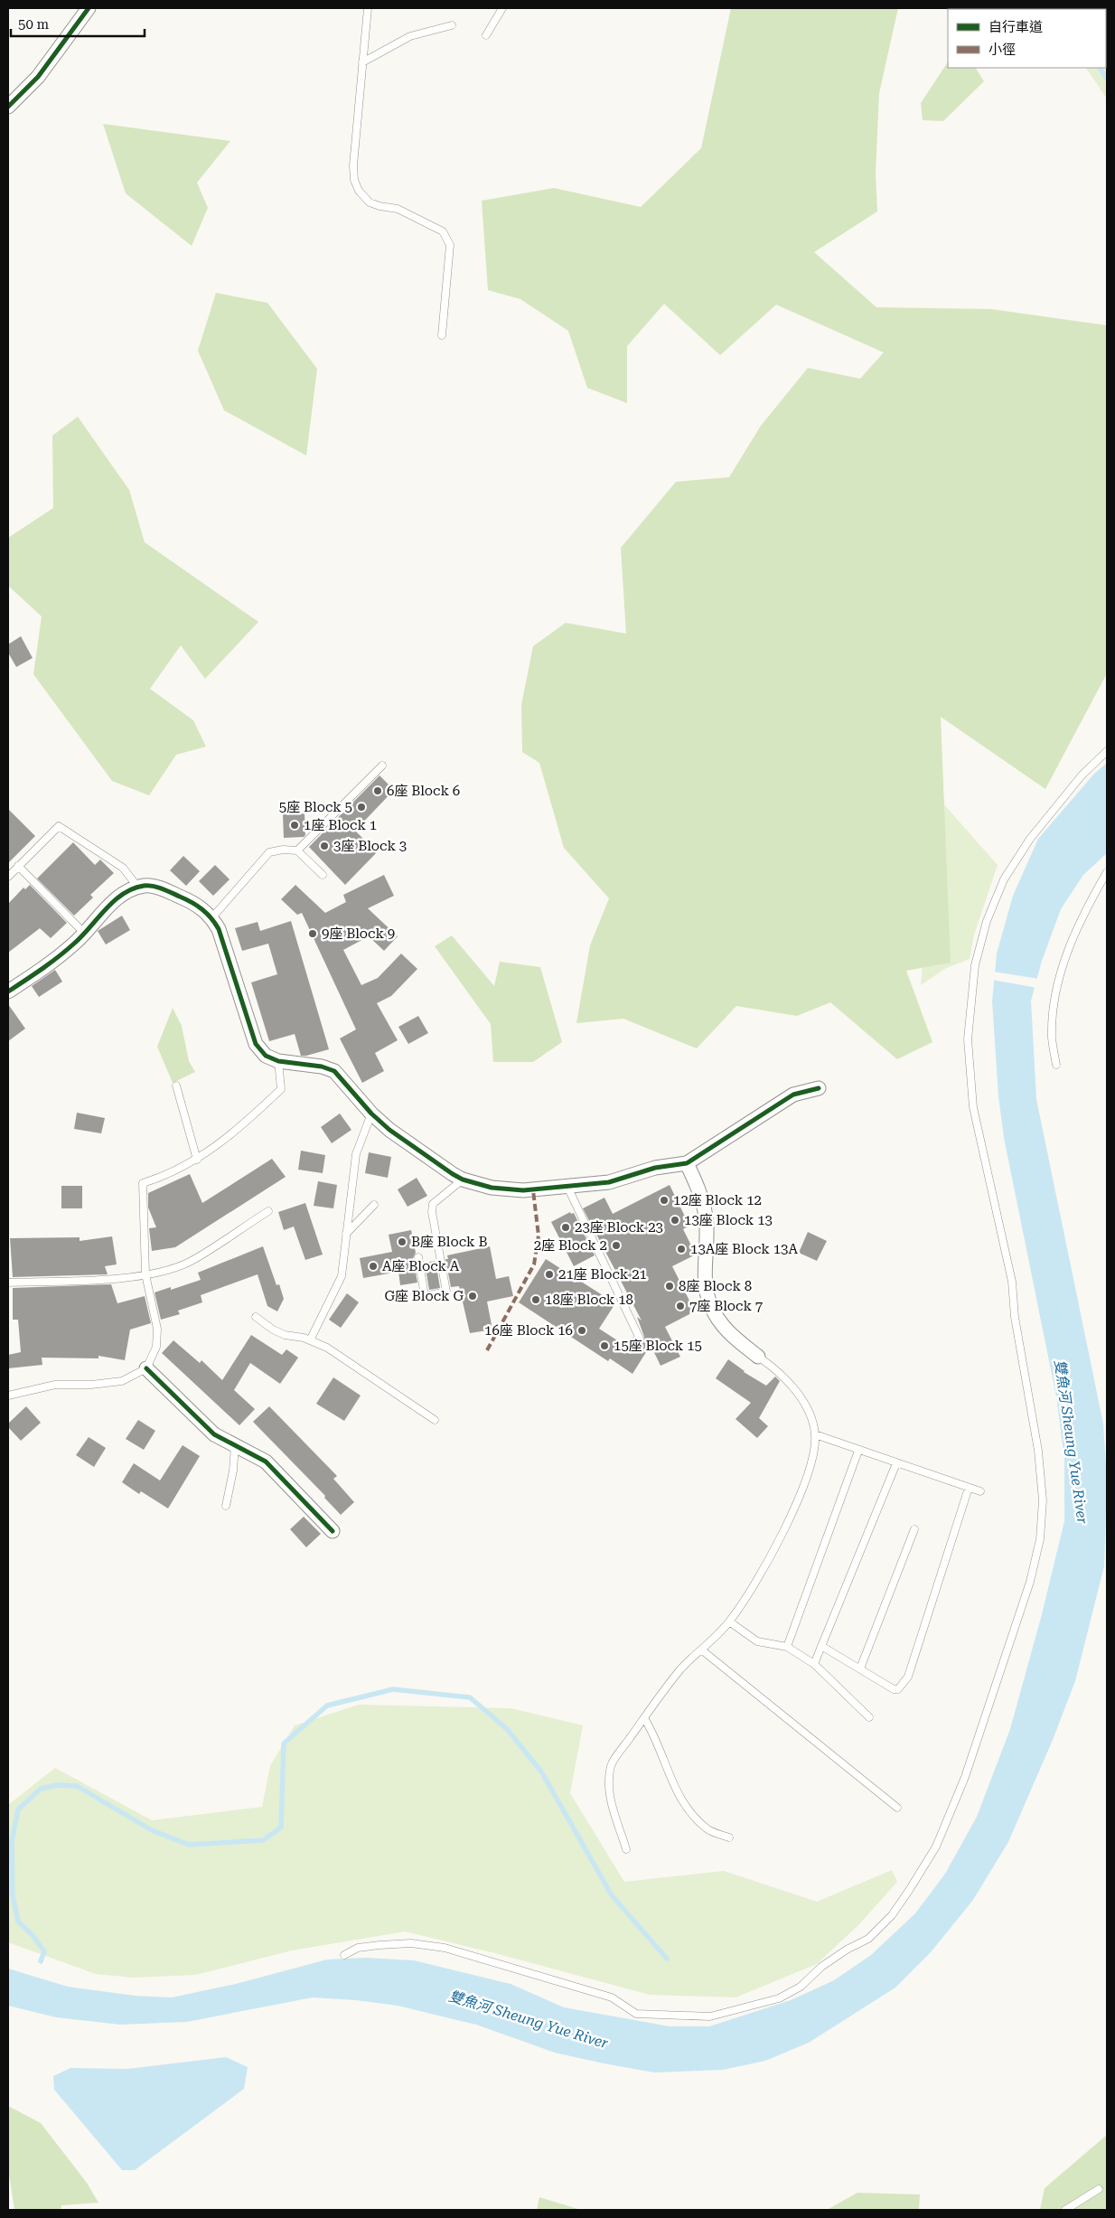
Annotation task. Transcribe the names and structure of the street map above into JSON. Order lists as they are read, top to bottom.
{
  "water": ["雙魚河 Sheung Yue River"],
  "places": [
    "6座 Block 6",
    "5座 Block 5",
    "1座 Block 1",
    "3座 Block 3",
    "9座 Block 9",
    "12座 Block 12",
    "13座 Block 13",
    "23座 Block 23",
    "B座 Block B",
    "2座 Block 2",
    "13A座 Block 13A",
    "A座 Block A",
    "21座 Block 21",
    "8座 Block 8",
    "G座 Block G",
    "18座 Block 18",
    "7座 Block 7",
    "16座 Block 16",
    "15座 Block 15"
  ],
  "legend": ["自行車道", "小徑"],
  "scale_bar": "50 m"
}
